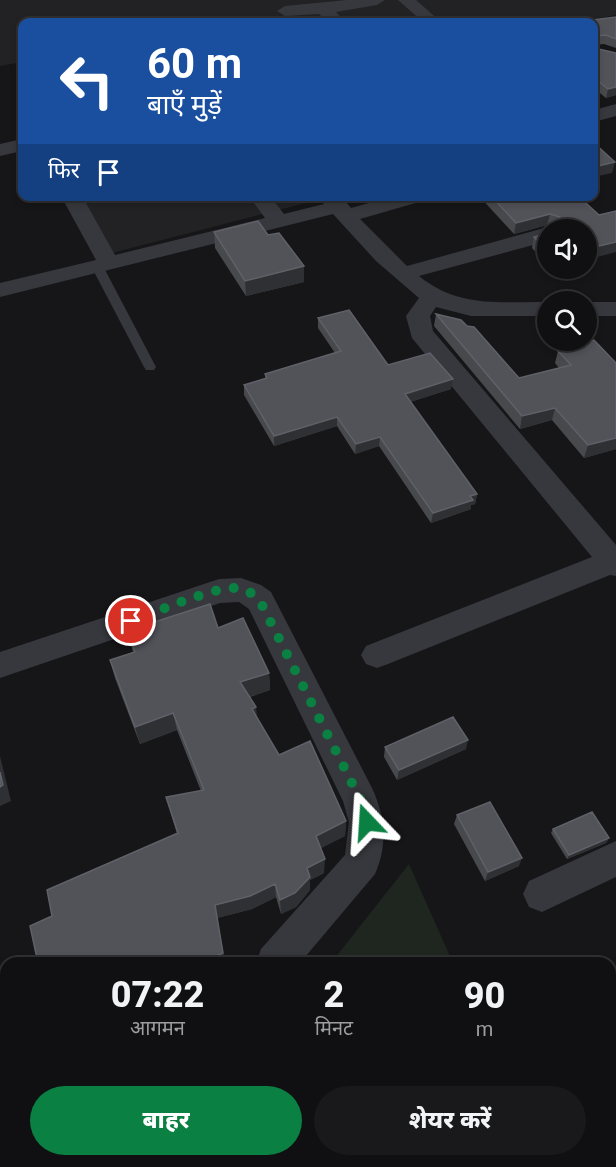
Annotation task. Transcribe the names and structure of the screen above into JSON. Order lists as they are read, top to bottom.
{
  "page": {
    "turn": ["60 m", "बाएँ मुड़ें"],
    "then": "फिर",
    "eta": [
      "07:22",
      "आगमन",
      "2",
      "मिनट",
      "90",
      "m"
    ],
    "buttons": ["बाहर", "शेयर करें"]
  }
}
